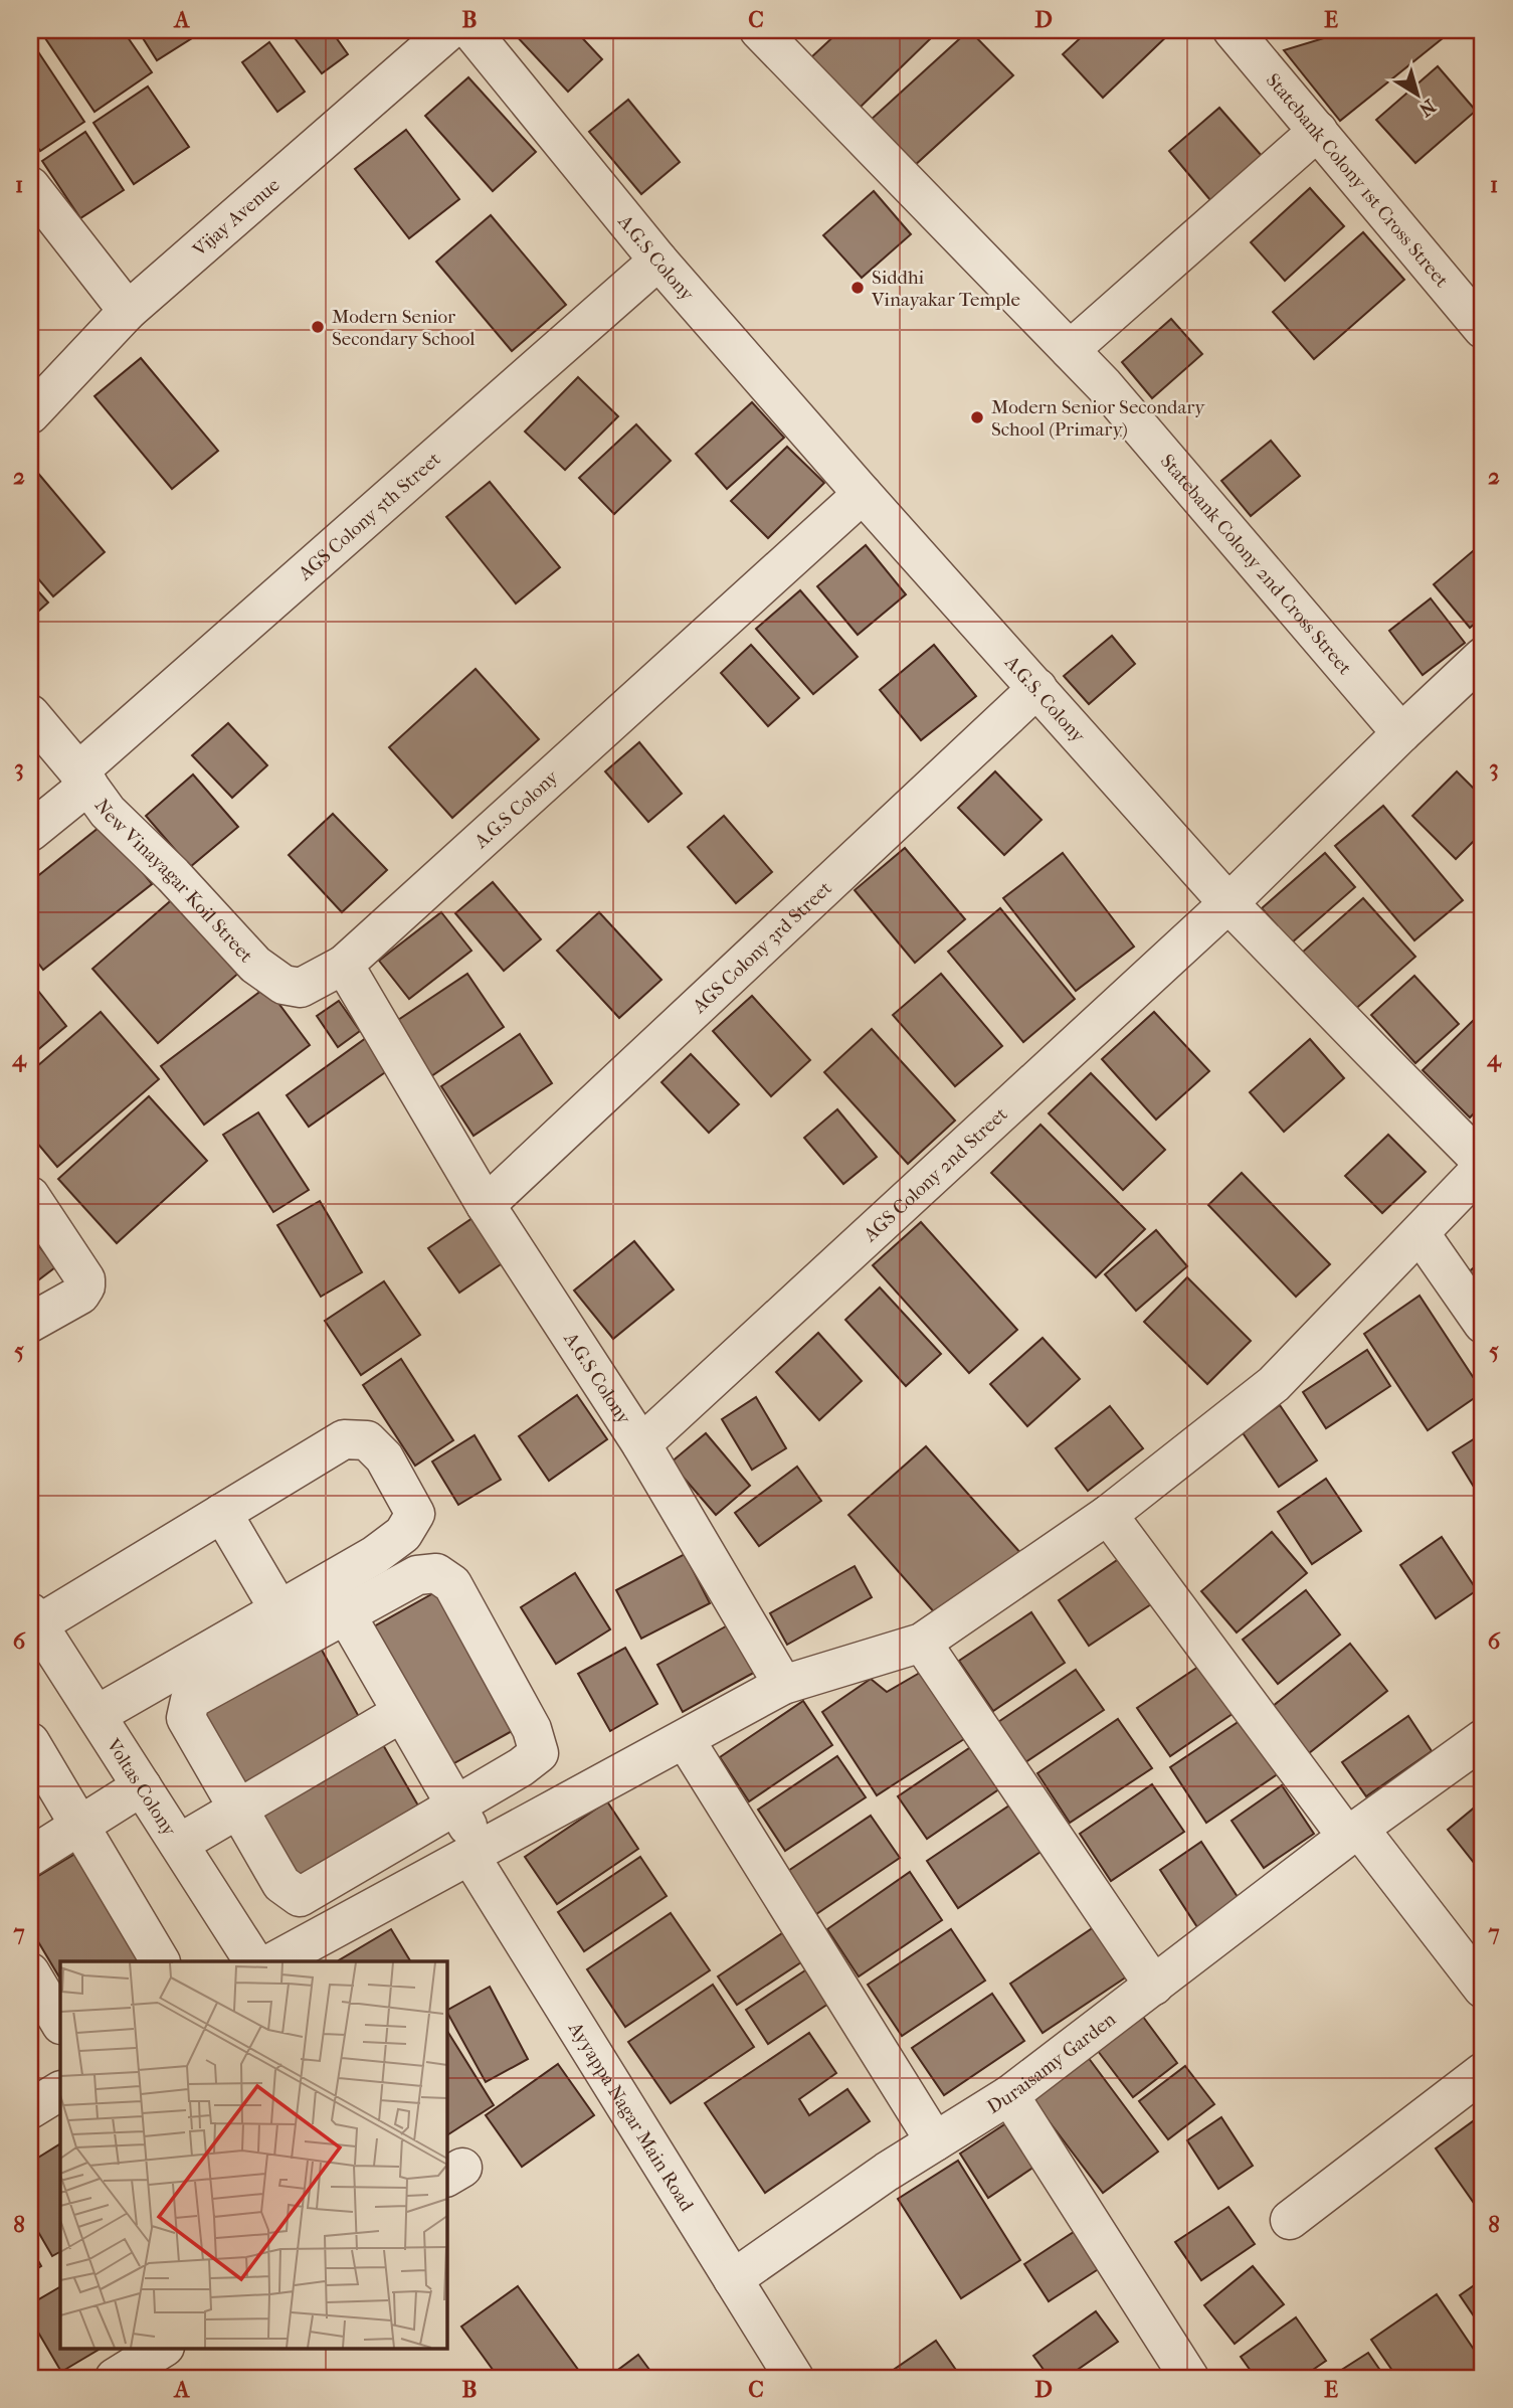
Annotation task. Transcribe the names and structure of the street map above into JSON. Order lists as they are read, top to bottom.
{
  "streets": {
    "street": [
      "Statebank Colony 1st Cross Street",
      "Vijay Avenue",
      "A.G.S Colony",
      "AGS Colony 5th Street",
      "Statebank Colony 2nd Cross Street",
      "A.G.S. Colony",
      "New Vinayagar Koil Street",
      "AGS Colony 3rd Street",
      "AGS Colony 2nd Street",
      "Voltas Colony",
      "Duraisamy Garden",
      "Ayyappa Nagar Main Road"
    ]
  },
  "crossings": [
    ["A.G.S Colony", "AGS Colony 5th Street"],
    ["A.G.S Colony", "A.G.S. Colony"],
    ["A.G.S Colony", "New Vinayagar Koil Street"],
    ["A.G.S Colony", "AGS Colony 3rd Street"],
    ["A.G.S Colony", "AGS Colony 2nd Street"],
    ["AGS Colony 5th Street", "New Vinayagar Koil Street"],
    ["Statebank Colony 2nd Cross Street", "AGS Colony 2nd Street"],
    ["A.G.S. Colony", "AGS Colony 3rd Street"],
    ["A.G.S. Colony", "AGS Colony 2nd Street"],
    ["Duraisamy Garden", "Ayyappa Nagar Main Road"]
  ],
  "places": ["Siddhi Vinayakar Temple", "Modern Senior Secondary School", "Modern Senior Secondary School (Primary)"],
  "north": "bottom right",
  "grid": {
    "columns": [
      "A",
      "B",
      "C",
      "D",
      "E"
    ],
    "rows": [
      "1",
      "2",
      "3",
      "4",
      "5",
      "6",
      "7",
      "8"
    ]
  }
}
